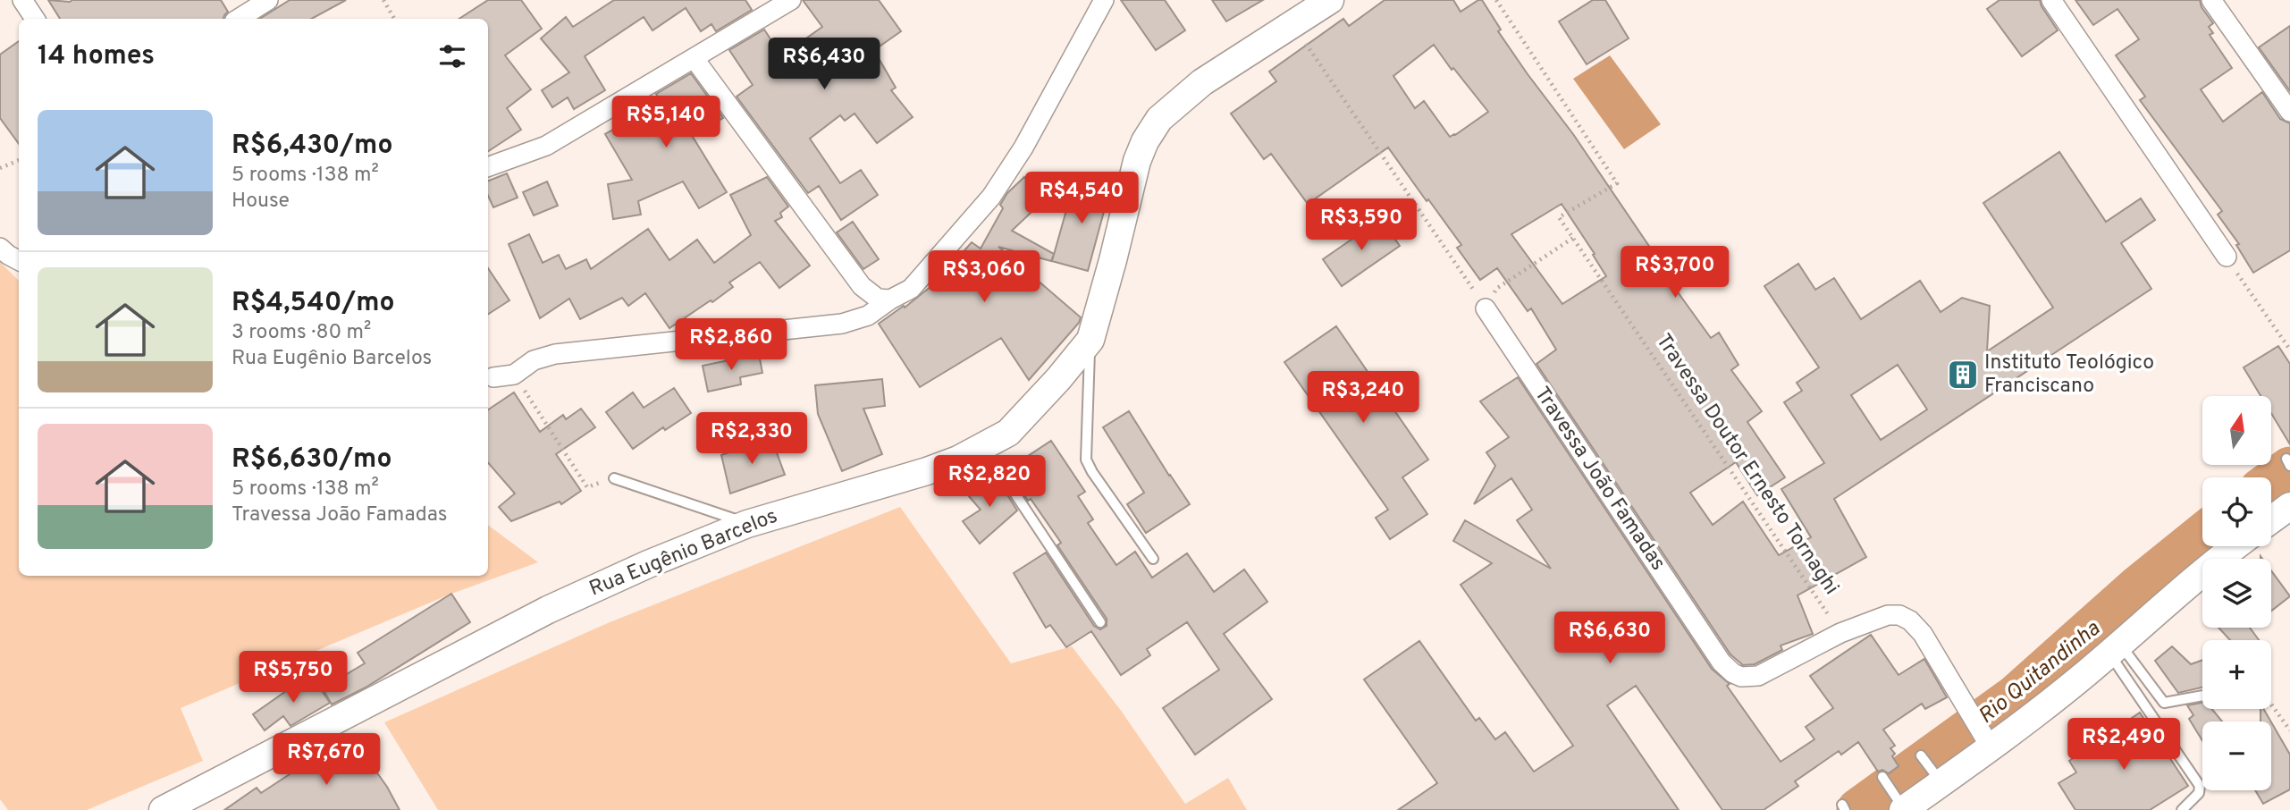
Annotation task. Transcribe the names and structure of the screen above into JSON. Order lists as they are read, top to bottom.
{
  "streets": {
    "street": ["Travessa João Famadas", "Rua Eugênio Barcelos"],
    "path": ["Travessa Doutor Ernesto Tornaghi"]
  },
  "water": ["Rio Quitandinha"],
  "places": {
    "building": ["Instituto Teológico Franciscano"]
  },
  "north": "top",
  "page": {
    "heading": "14 homes",
    "price": [
      "R$6,430",
      "R$5,140",
      "R$4,540",
      "R$3,590",
      "R$3,700",
      "R$3,060",
      "R$2,860",
      "R$3,240",
      "R$2,330",
      "R$2,820",
      "R$6,630",
      "R$5,750",
      "R$2,490",
      "R$7,670"
    ],
    "list": [
      {
        "name": "R$6,430/mo",
        "note": "5 rooms · 138 m² · House"
      },
      {
        "name": "R$4,540/mo",
        "note": "3 rooms · 80 m² · Rua Eugênio Barcelos"
      },
      {
        "name": "R$6,630/mo",
        "note": "5 rooms · 138 m² · Travessa João Famadas"
      }
    ],
    "map_buttons": ["+", "−"]
  }
}
